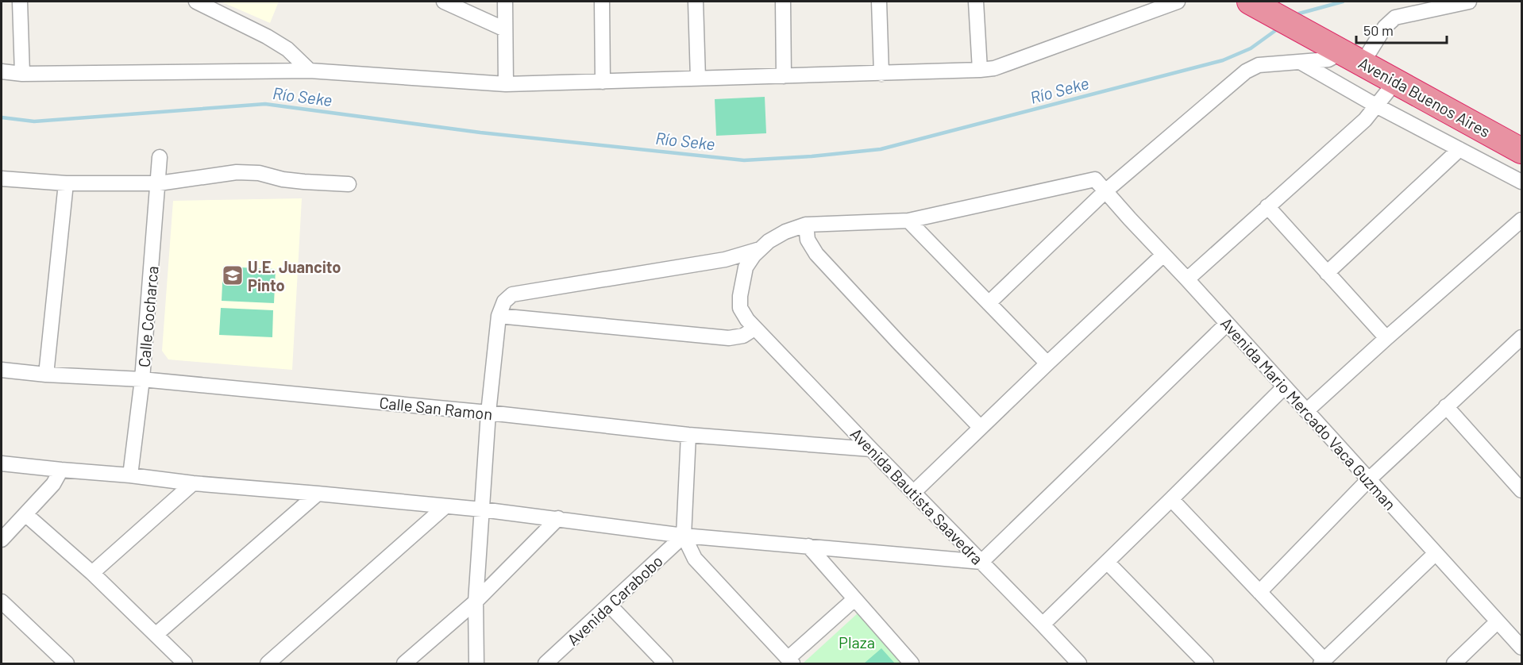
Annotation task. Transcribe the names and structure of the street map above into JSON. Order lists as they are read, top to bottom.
{
  "streets": {
    "highway": ["Avenida Buenos Aires"],
    "street": [
      "Calle Cocharca",
      "Calle San Ramon",
      "Avenida Mario Mercado Vaca Guzman",
      "Avenida Bautista Saavedra",
      "Avenida Carabobo"
    ]
  },
  "crossings": [
    ["Calle Cocharca", "Calle San Ramon"],
    ["Calle San Ramon", "Avenida Bautista Saavedra"]
  ],
  "water": ["Río Seke"],
  "parks": ["Plaza"],
  "places": {
    "school or university": ["U.E. Juancito Pinto"]
  },
  "scale_bar": "50 m"
}
